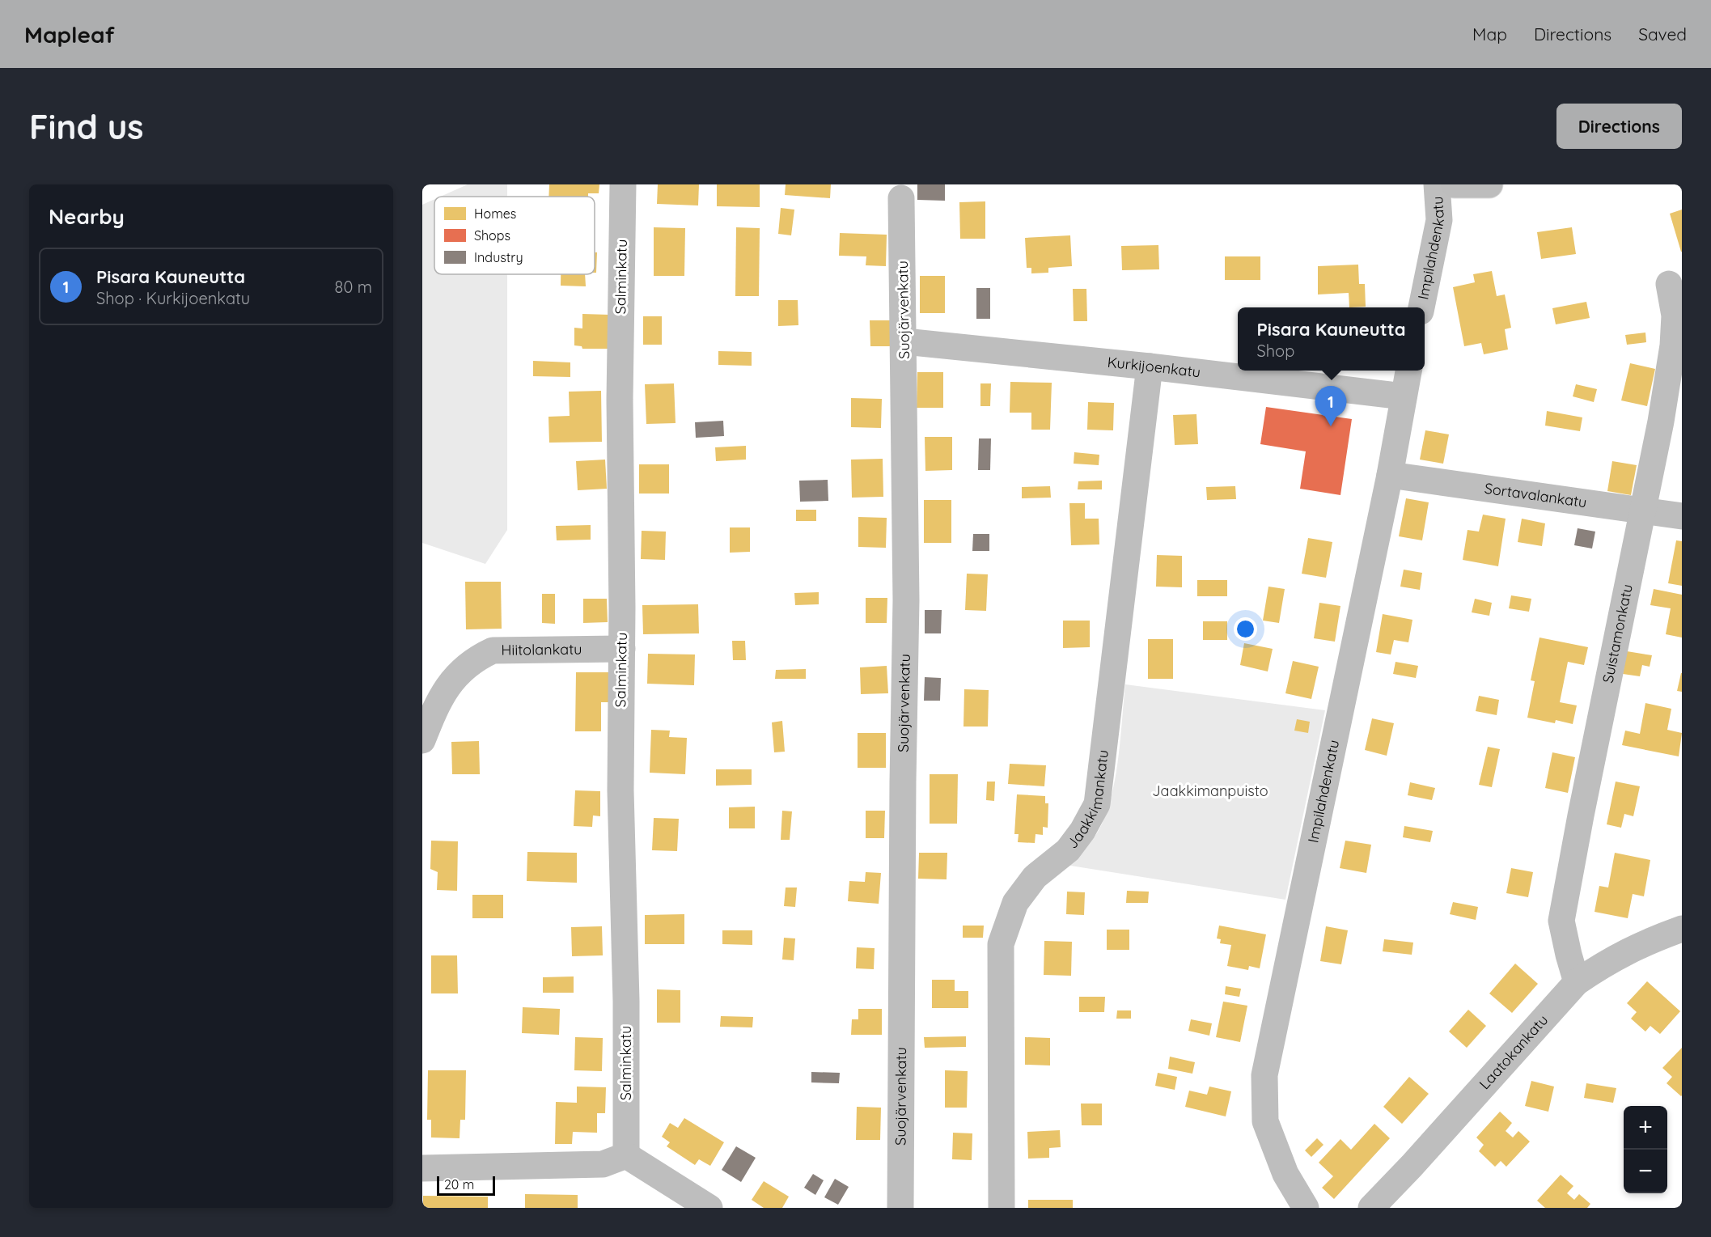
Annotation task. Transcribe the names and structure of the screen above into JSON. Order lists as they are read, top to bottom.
{
  "streets": {
    "street": [
      "Impilahdenkatu",
      "Salminkatu",
      "Suojärvenkatu",
      "Kurkijoenkatu",
      "Sortavalankatu",
      "Suistamonkatu",
      "Hiitolankatu",
      "Jaakkimankatu",
      "Laatokankatu"
    ]
  },
  "crossings": [
    ["Impilahdenkatu", "Kurkijoenkatu"],
    ["Impilahdenkatu", "Sortavalankatu"],
    ["Salminkatu", "Hiitolankatu"],
    ["Suojärvenkatu", "Kurkijoenkatu"],
    ["Kurkijoenkatu", "Jaakkimankatu"],
    ["Sortavalankatu", "Suistamonkatu"],
    ["Suistamonkatu", "Laatokankatu"]
  ],
  "parks": ["Jaakkimanpuisto"],
  "legend": ["Homes", "Shops", "Industry"],
  "scale_bar": "20 m",
  "page": {
    "header": "Mapleaf",
    "nav": ["Map", "Directions", "Saved"],
    "buttons": "Directions",
    "title": "Find us",
    "heading": "Nearby",
    "list": [
      {
        "mark": "1",
        "name": "Pisara Kauneutta",
        "note": "Shop · Kurkijoenkatu",
        "value": "80 m"
      }
    ],
    "popup": ["Pisara Kauneutta", "Shop"],
    "pins": "1",
    "map_buttons": ["+", "−"],
    "scale": "20 m"
  }
}
